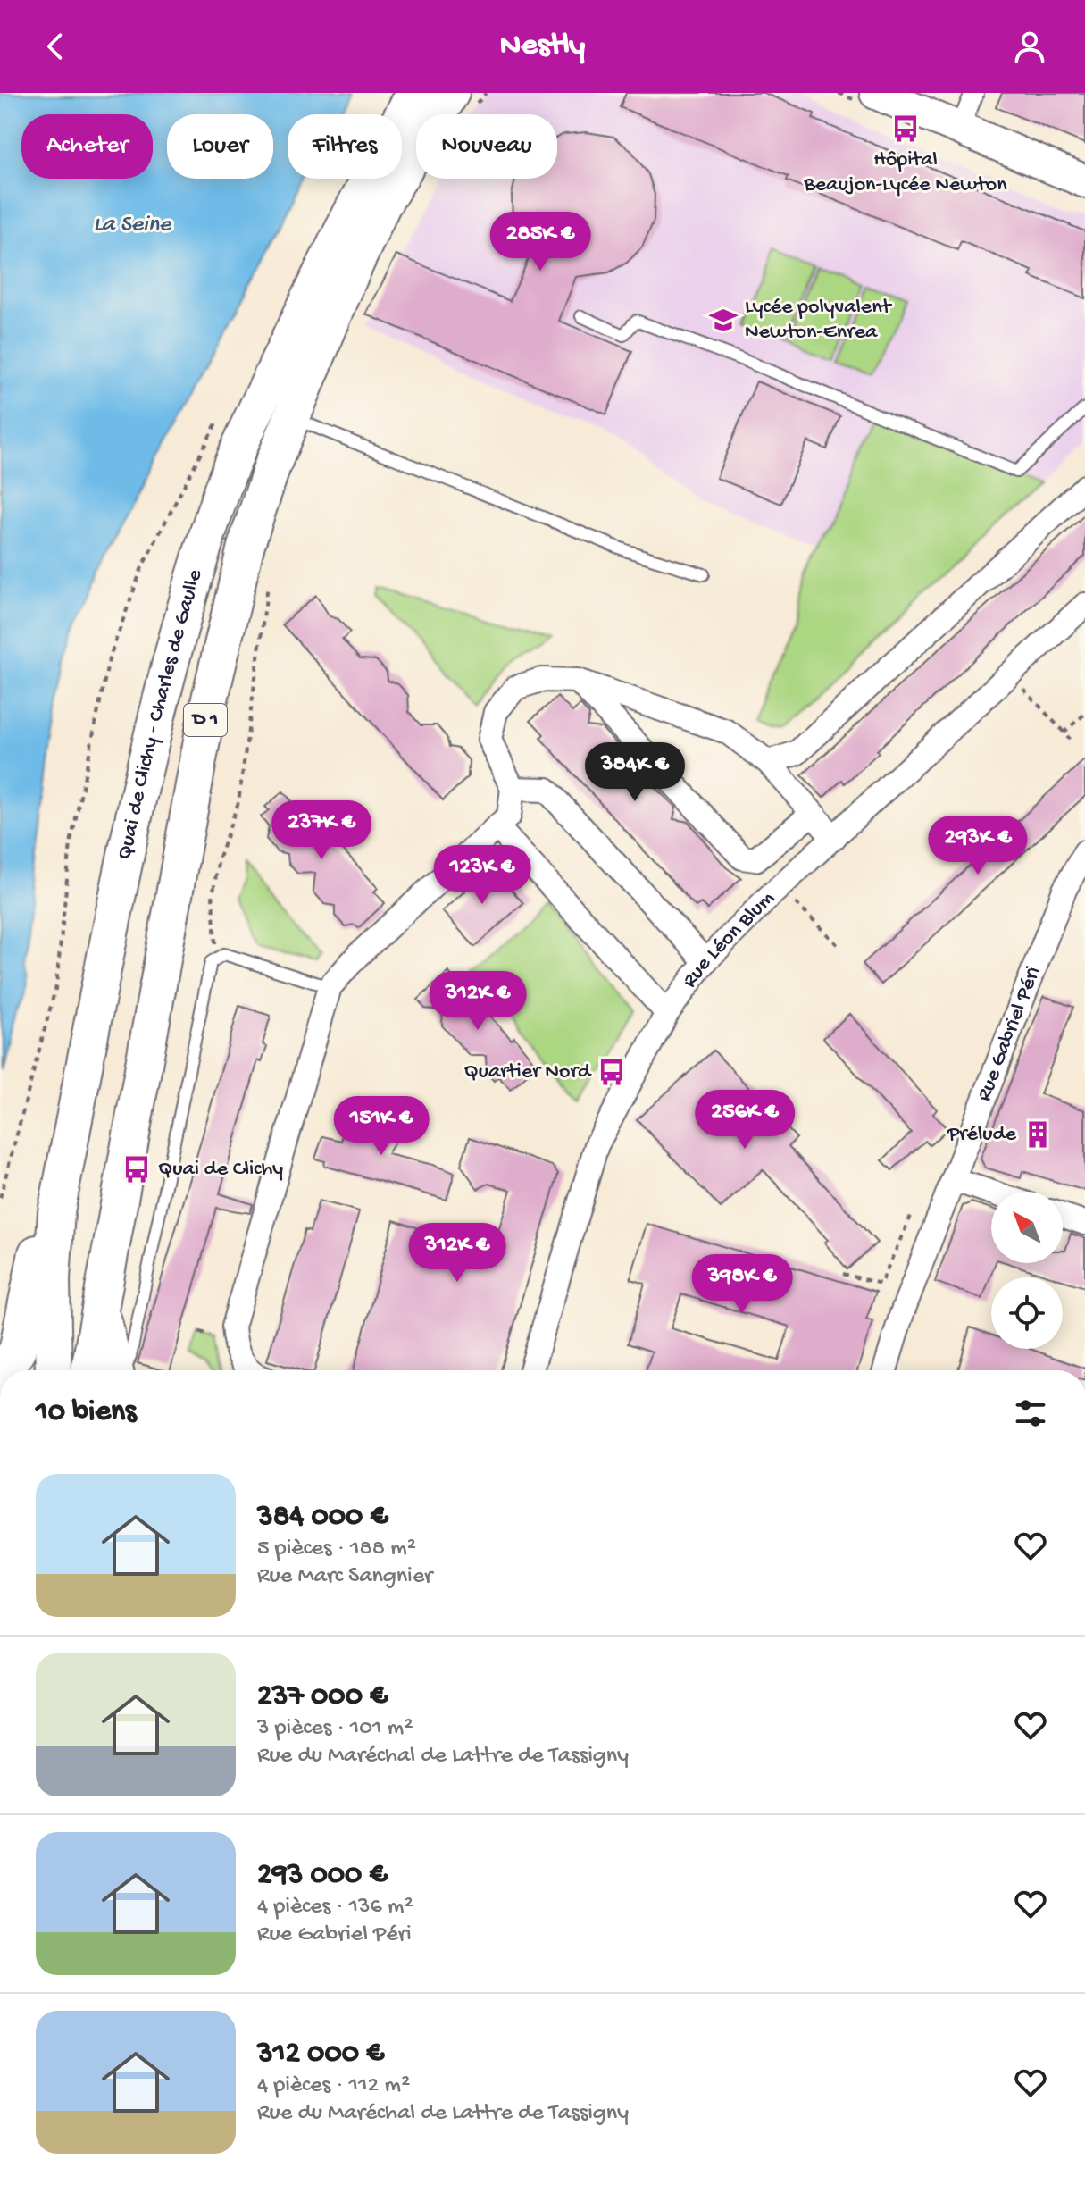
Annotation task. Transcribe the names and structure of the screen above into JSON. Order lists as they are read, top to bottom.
{
  "streets": {
    "main road": ["Quai de Clichy - Charles de Gaulle", "D 1"],
    "street": ["Rue Léon Blum", "Rue Gabriel Péri"]
  },
  "water": ["La Seine"],
  "places": {
    "bus stop": ["Hôpital Beaujon-Lycée Newton", "Quartier Nord", "Quai de Clichy"],
    "school or university": ["Lycée polyvalent Newton-Enrea"],
    "building": ["Prélude"]
  },
  "north": "top left",
  "page": {
    "header": "Nestly",
    "chip": [
      "Acheter",
      "Louer",
      "Filtres",
      "Nouveau"
    ],
    "price": [
      "285K €",
      "384K €",
      "237K €",
      "293K €",
      "123K €",
      "312K €",
      "256K €",
      "151K €",
      "312K €",
      "398K €"
    ],
    "heading": "10 biens",
    "list": [
      {
        "name": "384 000 €",
        "note": "5 pièces · 188 m² · Rue Marc Sangnier"
      },
      {
        "name": "237 000 €",
        "note": "3 pièces · 101 m² · Rue du Maréchal de Lattre de Tassigny"
      },
      {
        "name": "293 000 €",
        "note": "4 pièces · 136 m² · Rue Gabriel Péri"
      },
      {
        "name": "312 000 €",
        "note": "4 pièces · 112 m² · Rue du Maréchal de Lattre de Tassigny"
      }
    ]
  }
}
